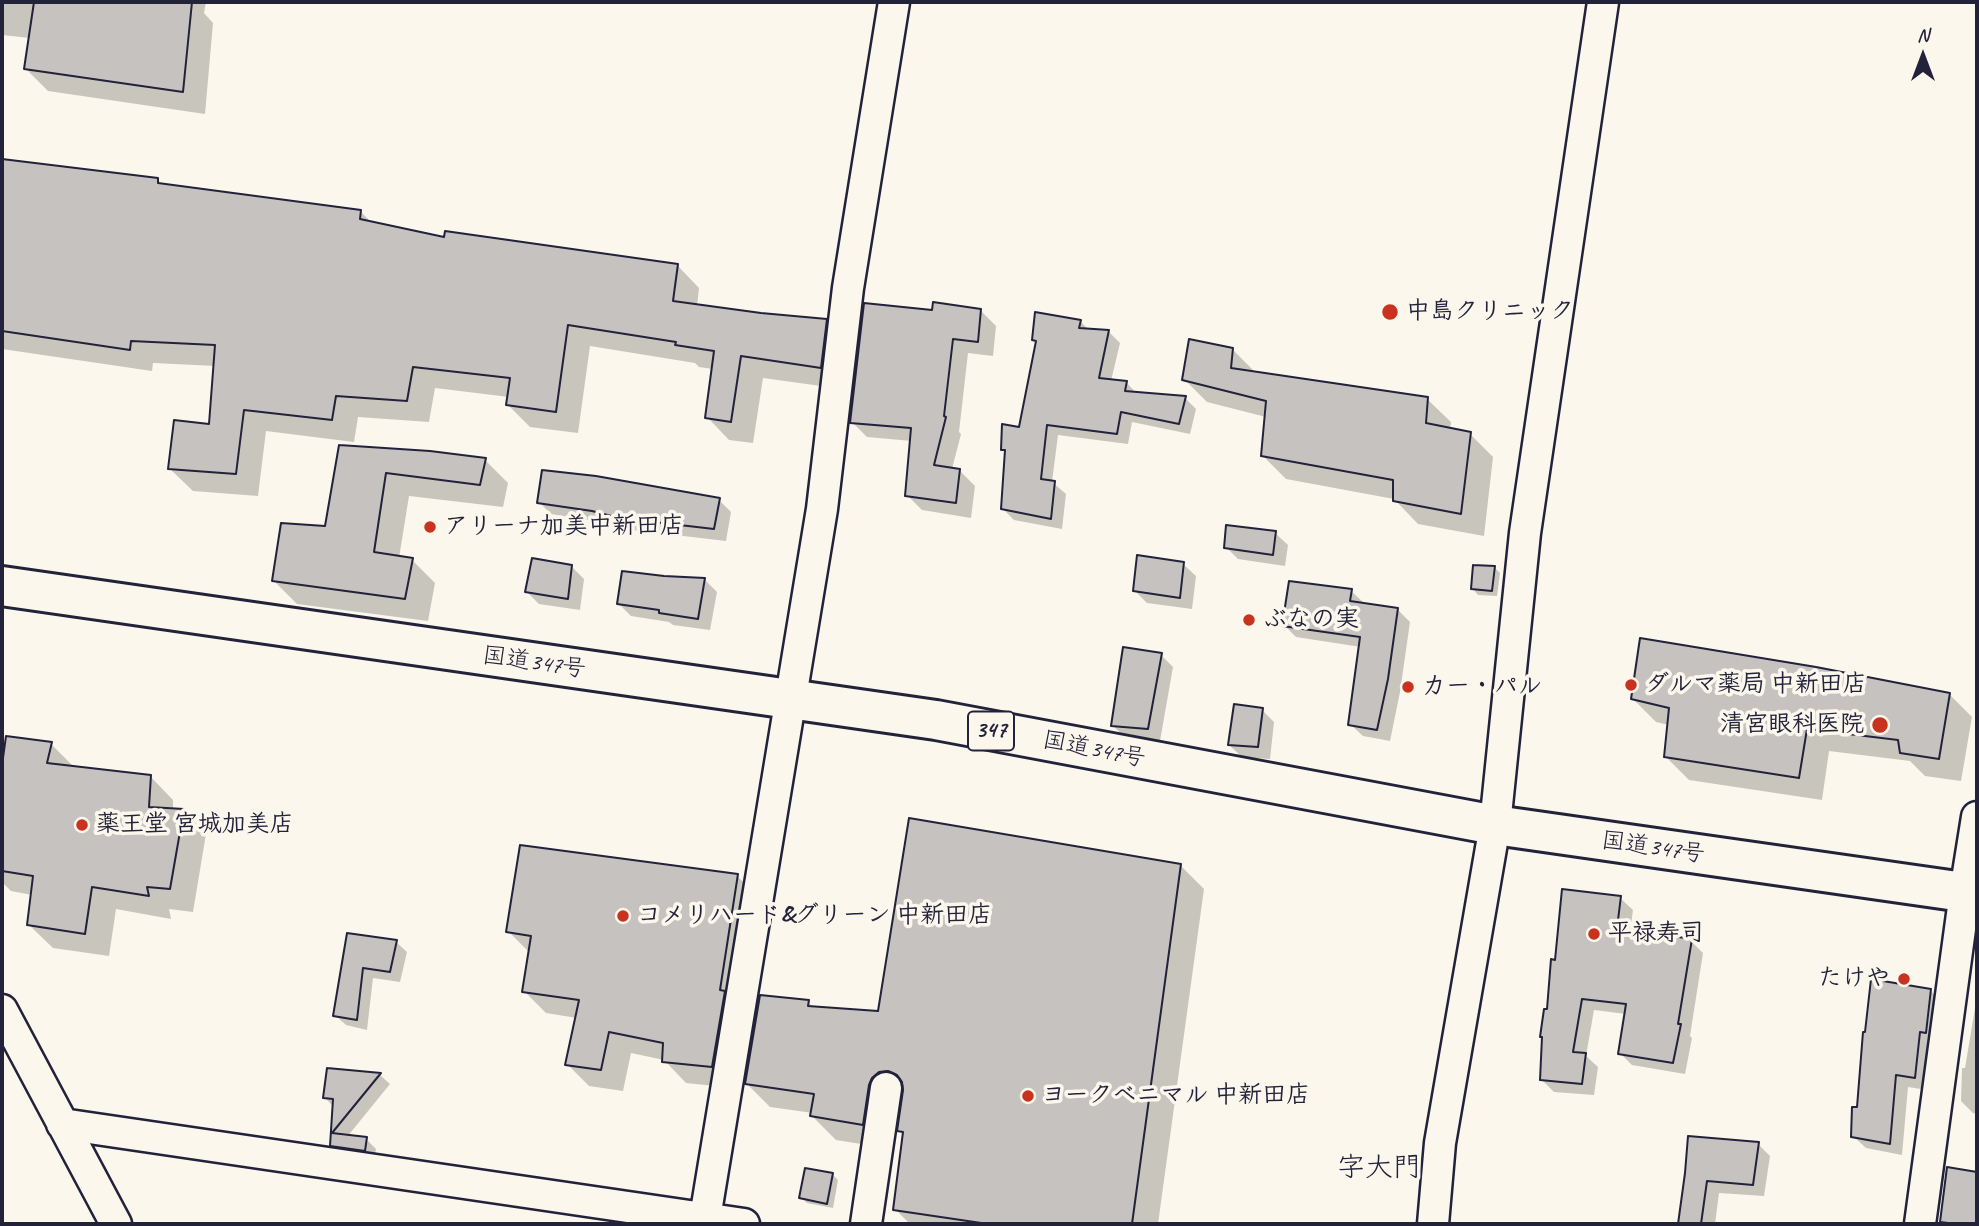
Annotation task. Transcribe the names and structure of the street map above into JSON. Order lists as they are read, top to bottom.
{
  "streets": {
    "highway": ["国道347号", "347"]
  },
  "districts": ["字大門"],
  "places": [
    "中島クリニック",
    "アリーナ加美中新田店",
    "ぶなの実",
    "ダルマ薬局 中新田店",
    "カー・パル",
    "清宮眼科医院",
    "薬王堂 宮城加美店",
    "コメリハード&グリーン 中新田店",
    "平禄寿司",
    "たけや",
    "ヨークベニマル 中新田店"
  ],
  "north": "top"
}
